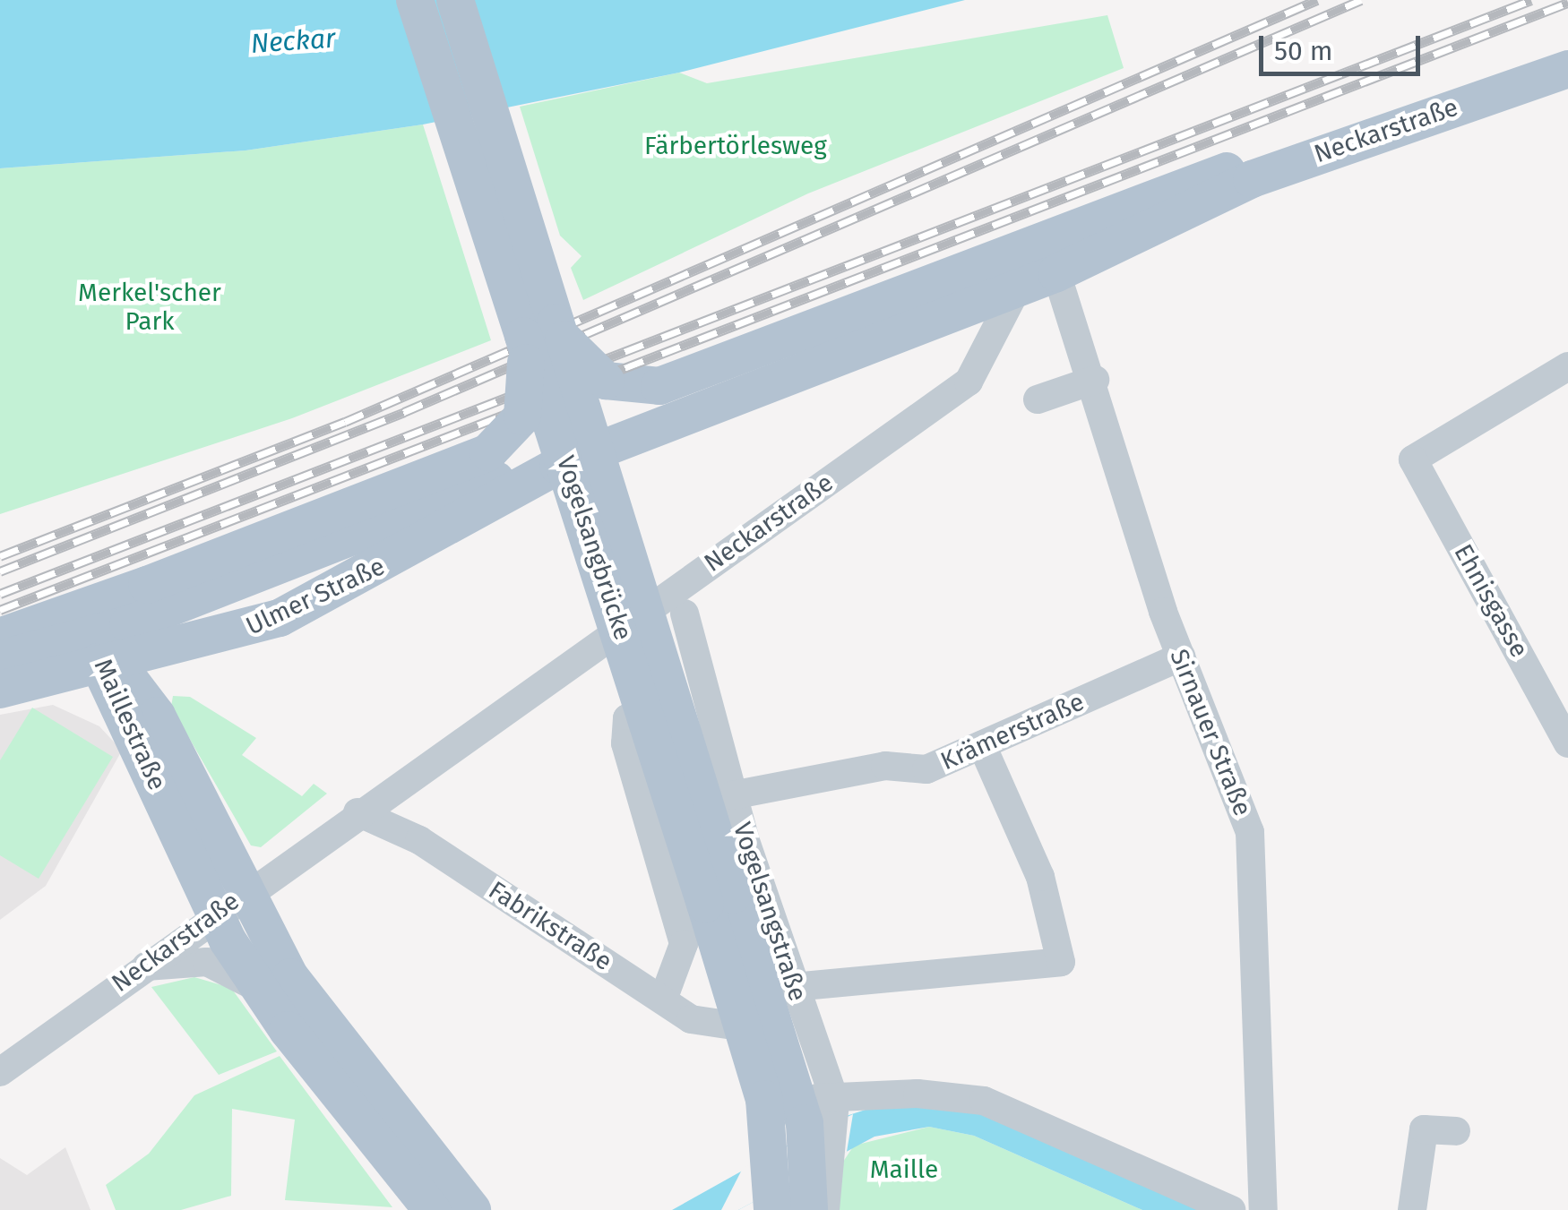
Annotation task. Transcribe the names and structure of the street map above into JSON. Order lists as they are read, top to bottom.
{
  "streets": {
    "main road": [
      "Neckarstraße",
      "Vogelsangbrücke",
      "Ulmer Straße",
      "Maillestraße"
    ],
    "street": [
      "Ehnisgasse",
      "Krämerstraße",
      "Sirnauer Straße",
      "Vogelsangstraße",
      "Fabrikstraße"
    ]
  },
  "crossings": [
    ["Neckarstraße", "Ulmer Straße"],
    ["Neckarstraße", "Maillestraße"],
    ["Neckarstraße", "Sirnauer Straße"],
    ["Neckarstraße", "Fabrikstraße"],
    ["Vogelsangbrücke", "Fabrikstraße"],
    ["Ulmer Straße", "Maillestraße"],
    ["Krämerstraße", "Sirnauer Straße"],
    ["Krämerstraße", "Vogelsangstraße"]
  ],
  "water": ["Neckar"],
  "parks": ["Färbertörlesweg", "Merkel'scher Park", "Maille"],
  "scale_bar": "50 m"
}
